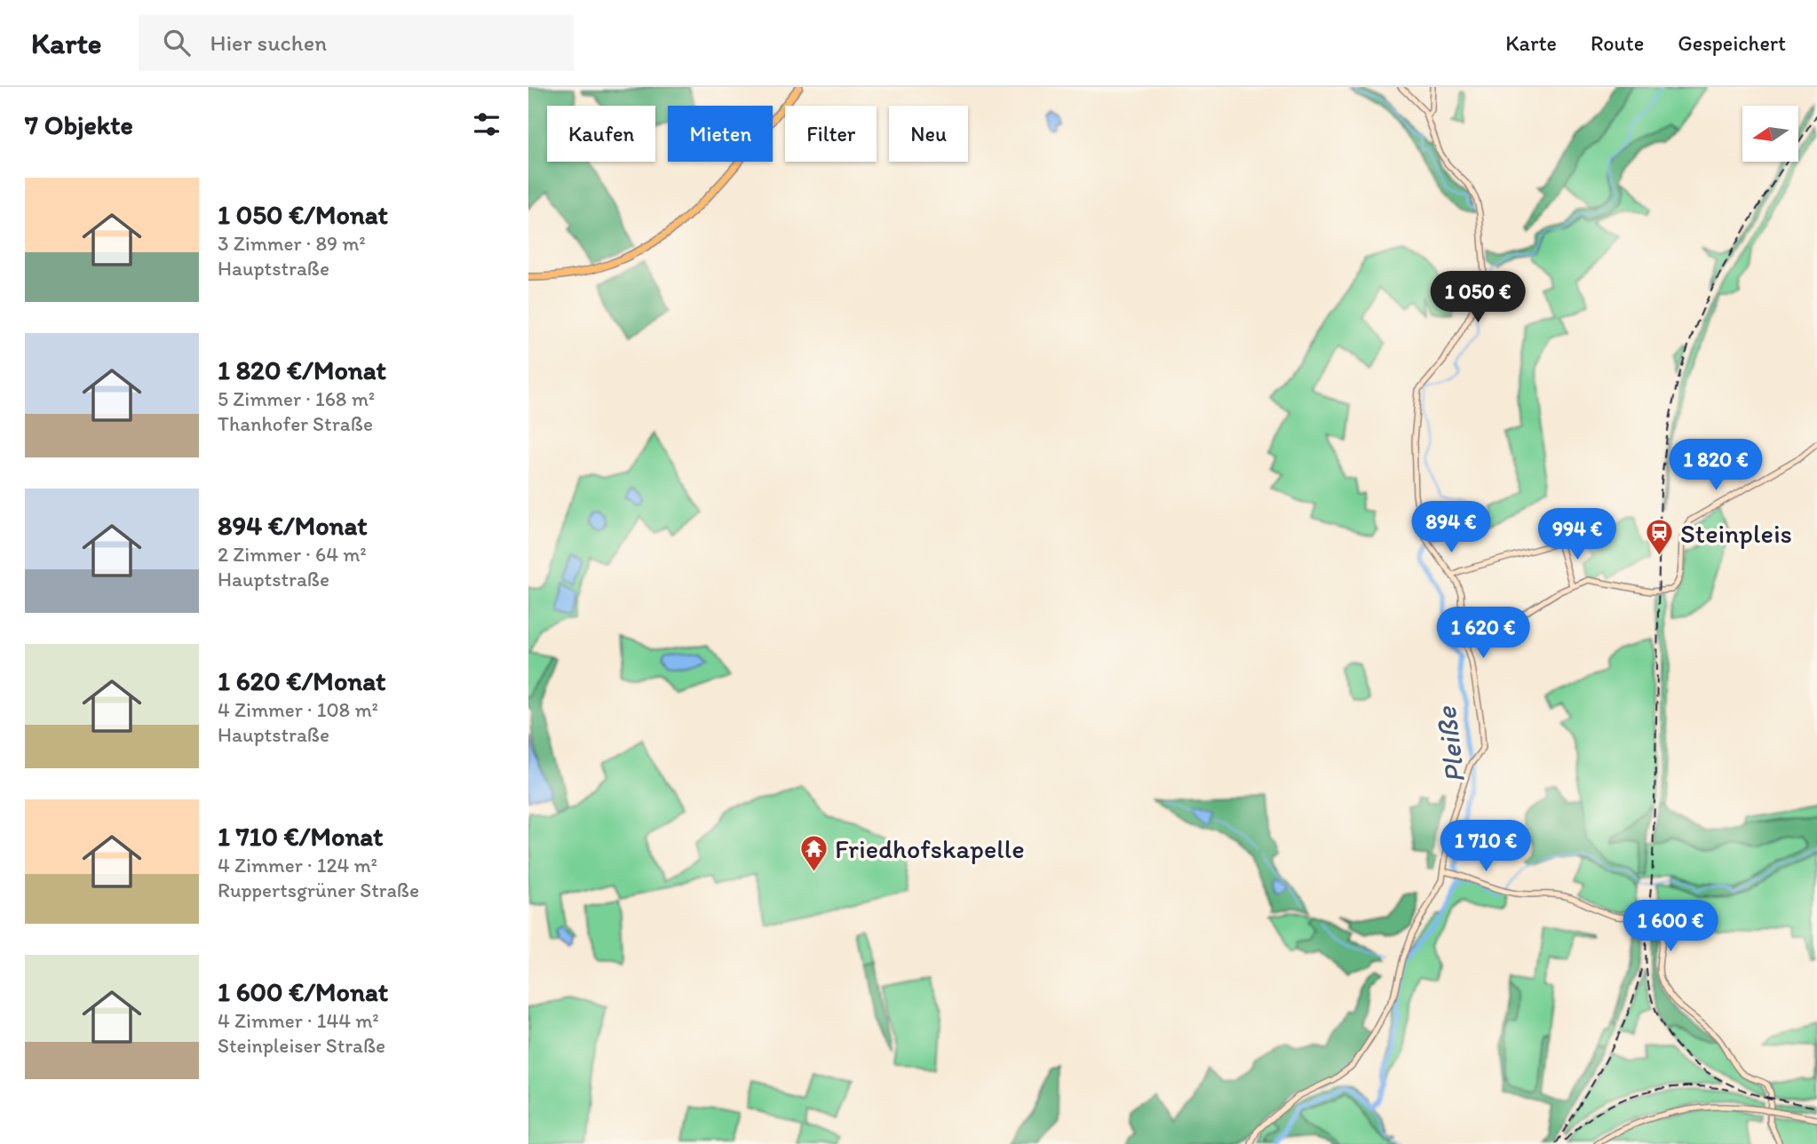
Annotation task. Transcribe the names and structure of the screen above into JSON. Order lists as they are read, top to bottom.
{
  "water": ["Pleiße"],
  "places": {
    "station": ["Steinpleis"],
    "temple": ["Friedhofskapelle"]
  },
  "north": "left",
  "page": {
    "header": "Karte",
    "search": "Hier suchen",
    "nav": ["Karte", "Route", "Gespeichert"],
    "heading": "7 Objekte",
    "chip": [
      "Kaufen",
      "Mieten",
      "Filter",
      "Neu"
    ],
    "list": [
      {
        "name": "1 050 €/Monat",
        "note": "3 Zimmer · 89 m² · Hauptstraße"
      },
      {
        "name": "1 820 €/Monat",
        "note": "5 Zimmer · 168 m² · Thanhofer Straße"
      },
      {
        "name": "894 €/Monat",
        "note": "2 Zimmer · 64 m² · Hauptstraße"
      },
      {
        "name": "1 620 €/Monat",
        "note": "4 Zimmer · 108 m² · Hauptstraße"
      },
      {
        "name": "1 710 €/Monat",
        "note": "4 Zimmer · 124 m² · Ruppertsgrüner Straße"
      },
      {
        "name": "1 600 €/Monat",
        "note": "4 Zimmer · 144 m² · Steinpleiser Straße"
      }
    ],
    "price": [
      "1 050 €",
      "1 820 €",
      "894 €",
      "994 €",
      "1 620 €",
      "1 710 €",
      "1 600 €"
    ]
  }
}
